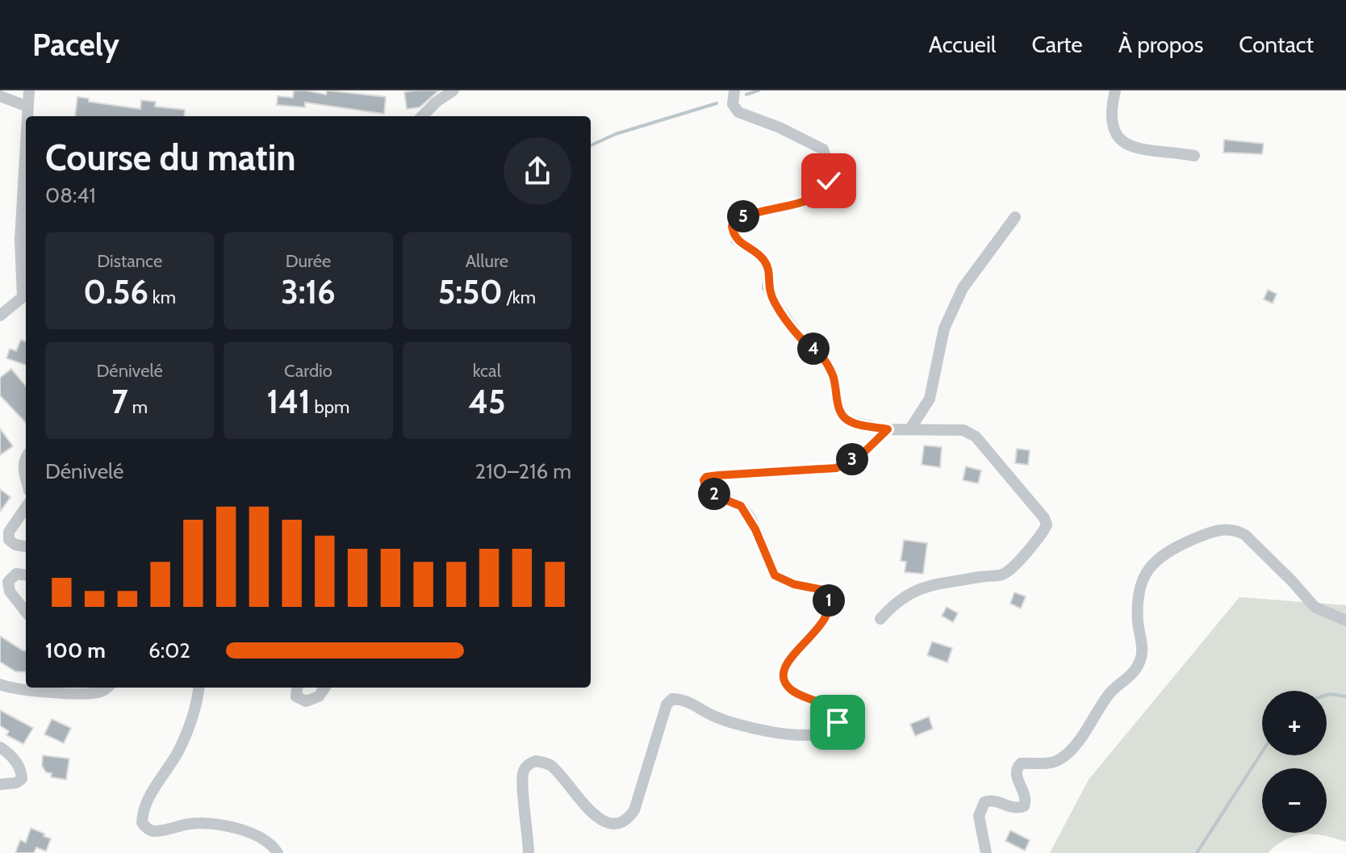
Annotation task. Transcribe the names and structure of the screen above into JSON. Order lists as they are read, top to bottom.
{
  "page": {
    "header": "Pacely",
    "nav": [
      "Accueil",
      "Carte",
      "À propos",
      "Contact"
    ],
    "heading": ["Course du matin", "08:41"],
    "pins": [
      "5",
      "4",
      "3",
      "2",
      "1"
    ],
    "stats": [
      ["Distance", "0.56 km"],
      ["Durée", "3:16"],
      ["Allure", "5:50 /km"],
      ["Dénivelé", "7 m"],
      ["Cardio", "141 bpm"],
      ["kcal", "45"]
    ],
    "chart": ["Dénivelé", "210–216 m"],
    "list": [
      {
        "name": "100 m",
        "note": "6:02"
      }
    ],
    "map_buttons": ["+", "−"]
  }
}
